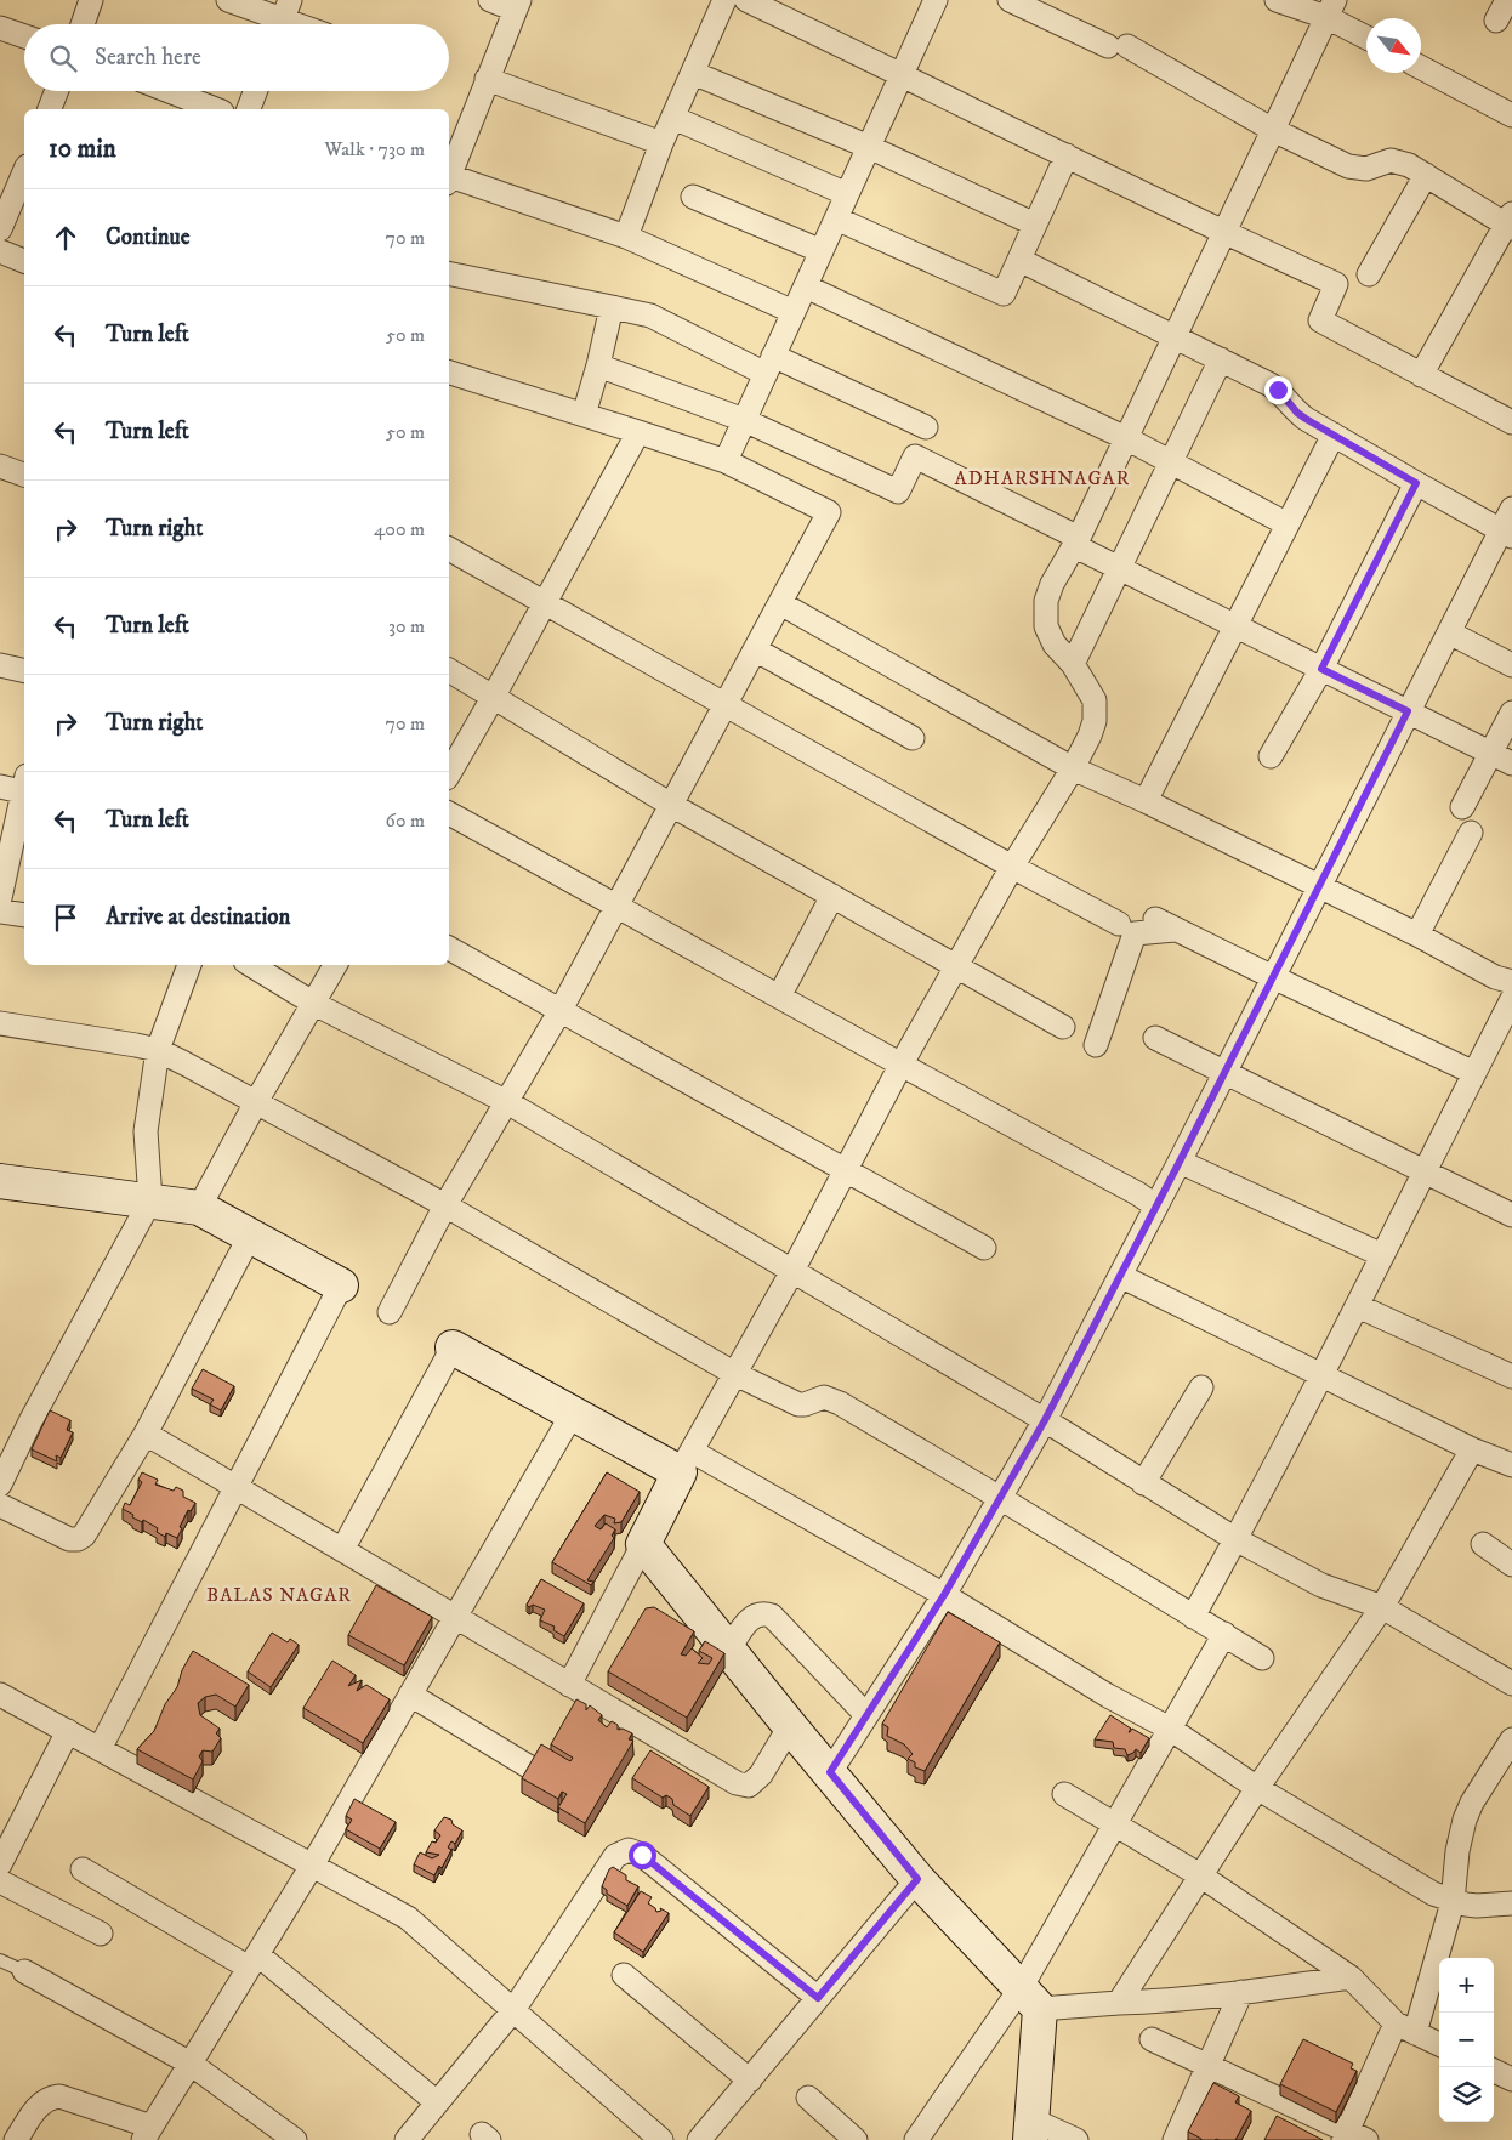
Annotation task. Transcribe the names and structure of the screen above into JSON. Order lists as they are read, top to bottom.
{
  "districts": ["ADHARSHNAGAR", "BALAS NAGAR"],
  "north": "bottom right",
  "page": {
    "search": "Search here",
    "heading": ["10 min", "Walk · 730 m"],
    "list": [
      ["Continue", "70 m"],
      ["Turn left", "50 m"],
      ["Turn left", "50 m"],
      ["Turn right", "400 m"],
      ["Turn left", "30 m"],
      ["Turn right", "70 m"],
      ["Turn left", "60 m"],
      "Arrive at destination"
    ],
    "map_buttons": ["+", "−"]
  }
}
